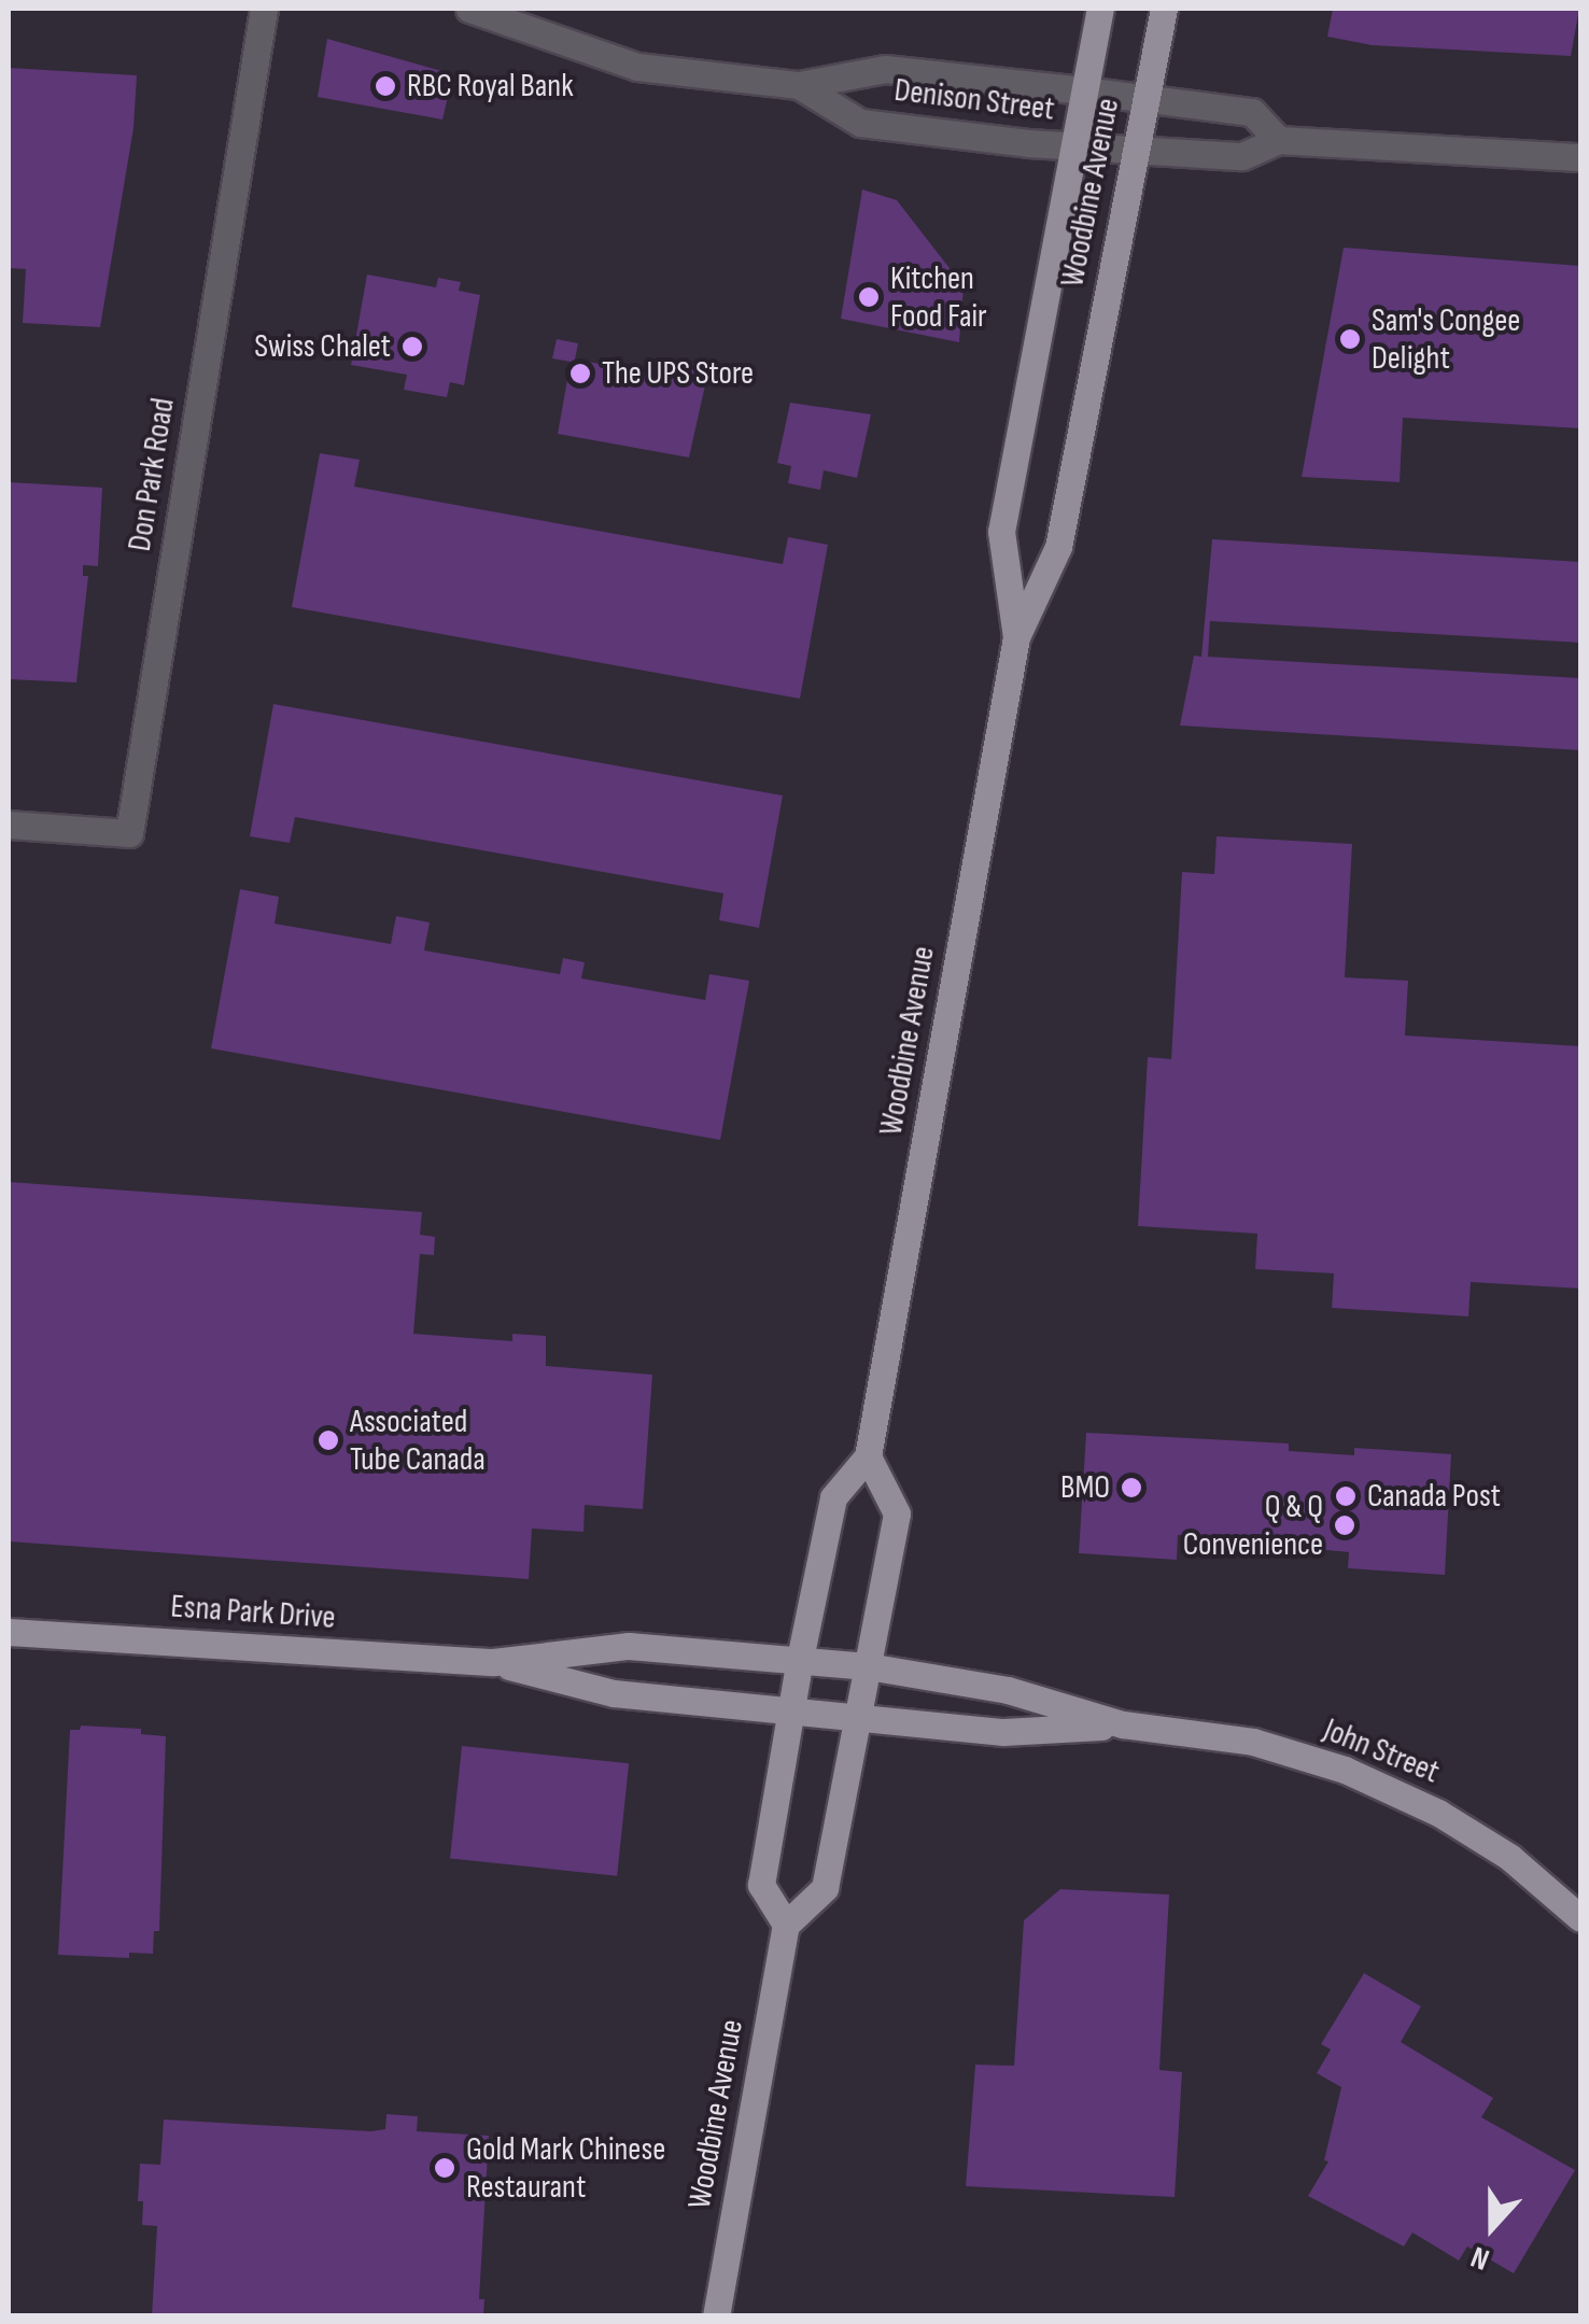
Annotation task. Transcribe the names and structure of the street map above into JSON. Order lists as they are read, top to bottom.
{
  "streets": {
    "main road": ["Woodbine Avenue", "Esna Park Drive", "John Street"],
    "street": ["Denison Street", "Don Park Road"]
  },
  "crossings": [
    ["Denison Street", "Woodbine Avenue"],
    ["Woodbine Avenue", "Esna Park Drive"],
    ["Woodbine Avenue", "John Street"],
    ["Esna Park Drive", "John Street"]
  ],
  "places": [
    "RBC Royal Bank",
    "Kitchen Food Fair",
    "Sam's Congee Delight",
    "Swiss Chalet",
    "The UPS Store",
    "Associated Tube Canada",
    "BMO",
    "Canada Post",
    "Q & Q Convenience",
    "Gold Mark Chinese Restaurant"
  ],
  "north": "bottom"
}
